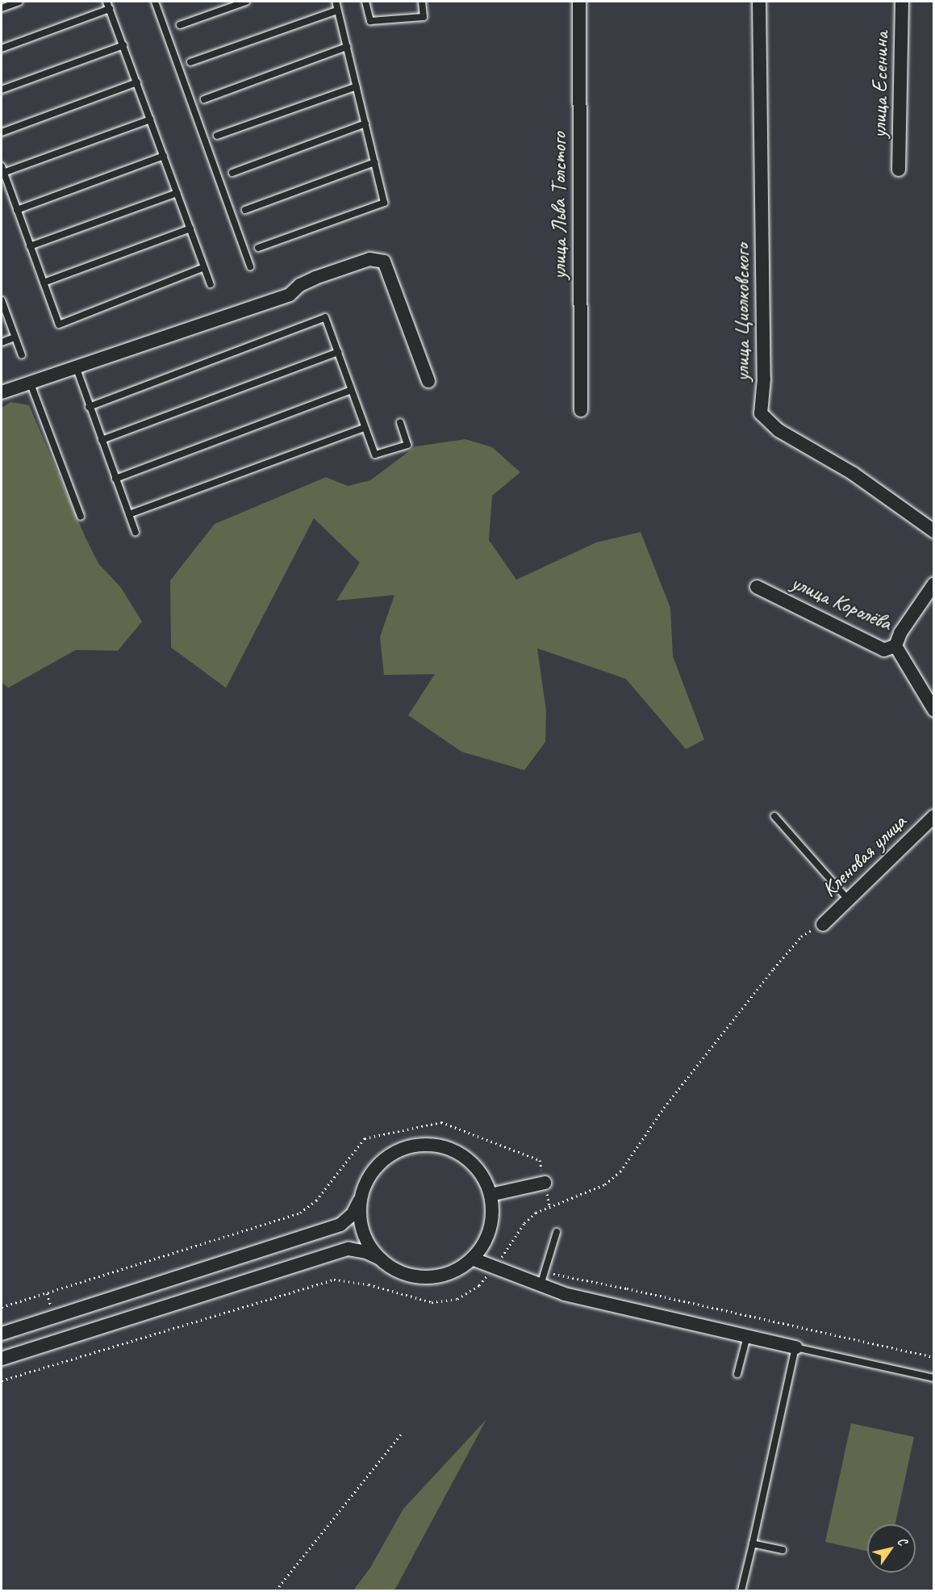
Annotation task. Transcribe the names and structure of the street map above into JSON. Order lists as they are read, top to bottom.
{
  "streets": {
    "street": [
      "улица Есенина",
      "улица Льва Толстого",
      "улица Циолковского",
      "улица Королёва",
      "Кленовая улица"
    ]
  },
  "north": "top right"
}
